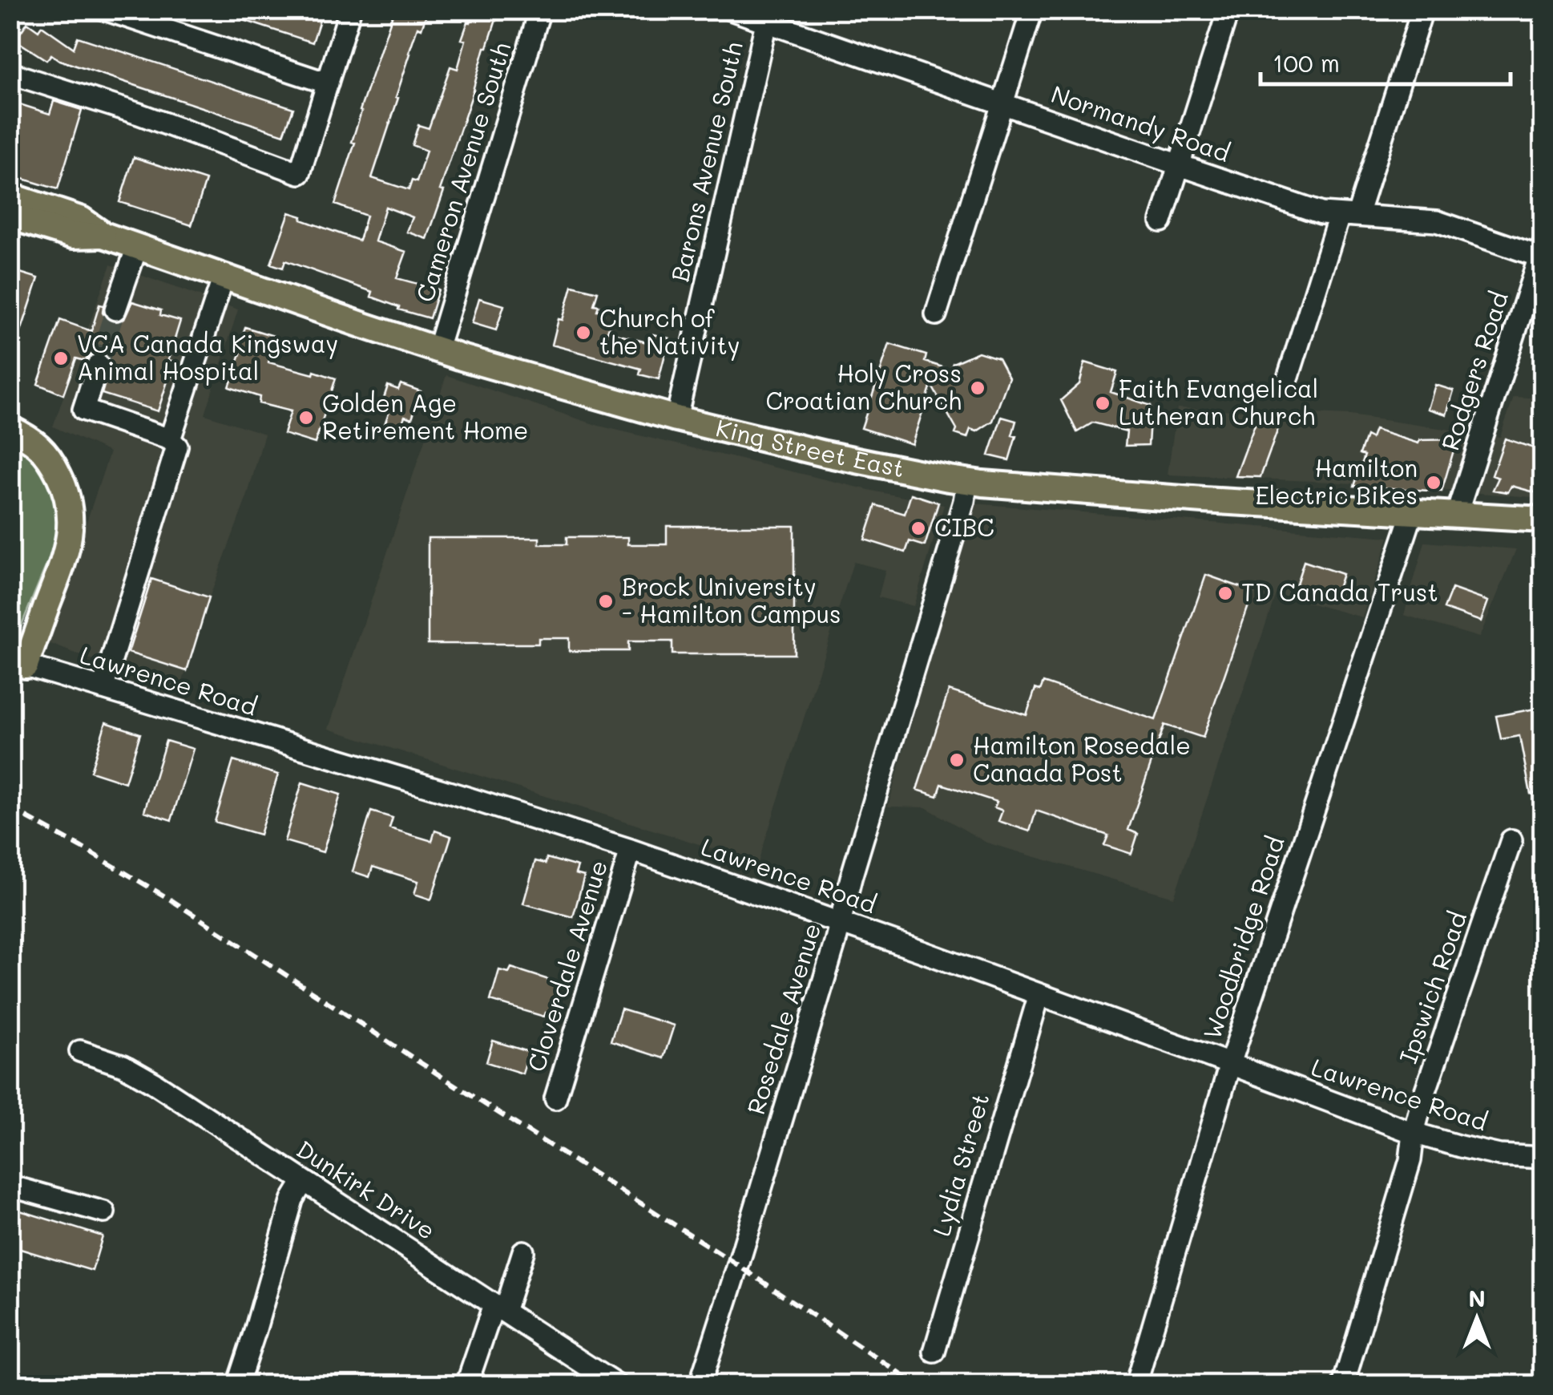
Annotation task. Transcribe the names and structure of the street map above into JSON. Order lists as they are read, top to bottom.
{
  "streets": {
    "main road": ["King Street East"],
    "street": [
      "Normandy Road",
      "Barons Avenue South",
      "Cameron Avenue South",
      "Rodgers Road",
      "Lawrence Road",
      "Woodbridge Road",
      "Cloverdale Avenue",
      "Ipswich Road",
      "Rosedale Avenue",
      "Lydia Street",
      "Dunkirk Drive"
    ]
  },
  "crossings": [
    ["Normandy Road", "Barons Avenue South"],
    ["Normandy Road", "Rodgers Road"],
    ["Barons Avenue South", "King Street East"],
    ["Cameron Avenue South", "King Street East"],
    ["Rodgers Road", "King Street East"],
    ["King Street East", "Woodbridge Road"],
    ["King Street East", "Rosedale Avenue"],
    ["Lawrence Road", "Woodbridge Road"],
    ["Lawrence Road", "Cloverdale Avenue"],
    ["Lawrence Road", "Ipswich Road"],
    ["Lawrence Road", "Rosedale Avenue"],
    ["Lawrence Road", "Lydia Street"]
  ],
  "places": [
    "Church of the Nativity",
    "VCA Canada Kingsway Animal Hospital",
    "Holy Cross Croatian Church",
    "Faith Evangelical Lutheran Church",
    "Golden Age Retirement Home",
    "Hamilton Electric Bikes",
    "CIBC",
    "TD Canada Trust",
    "Brock University - Hamilton Campus",
    "Hamilton Rosedale Canada Post"
  ],
  "scale_bar": "100 m",
  "north": "top"
}
